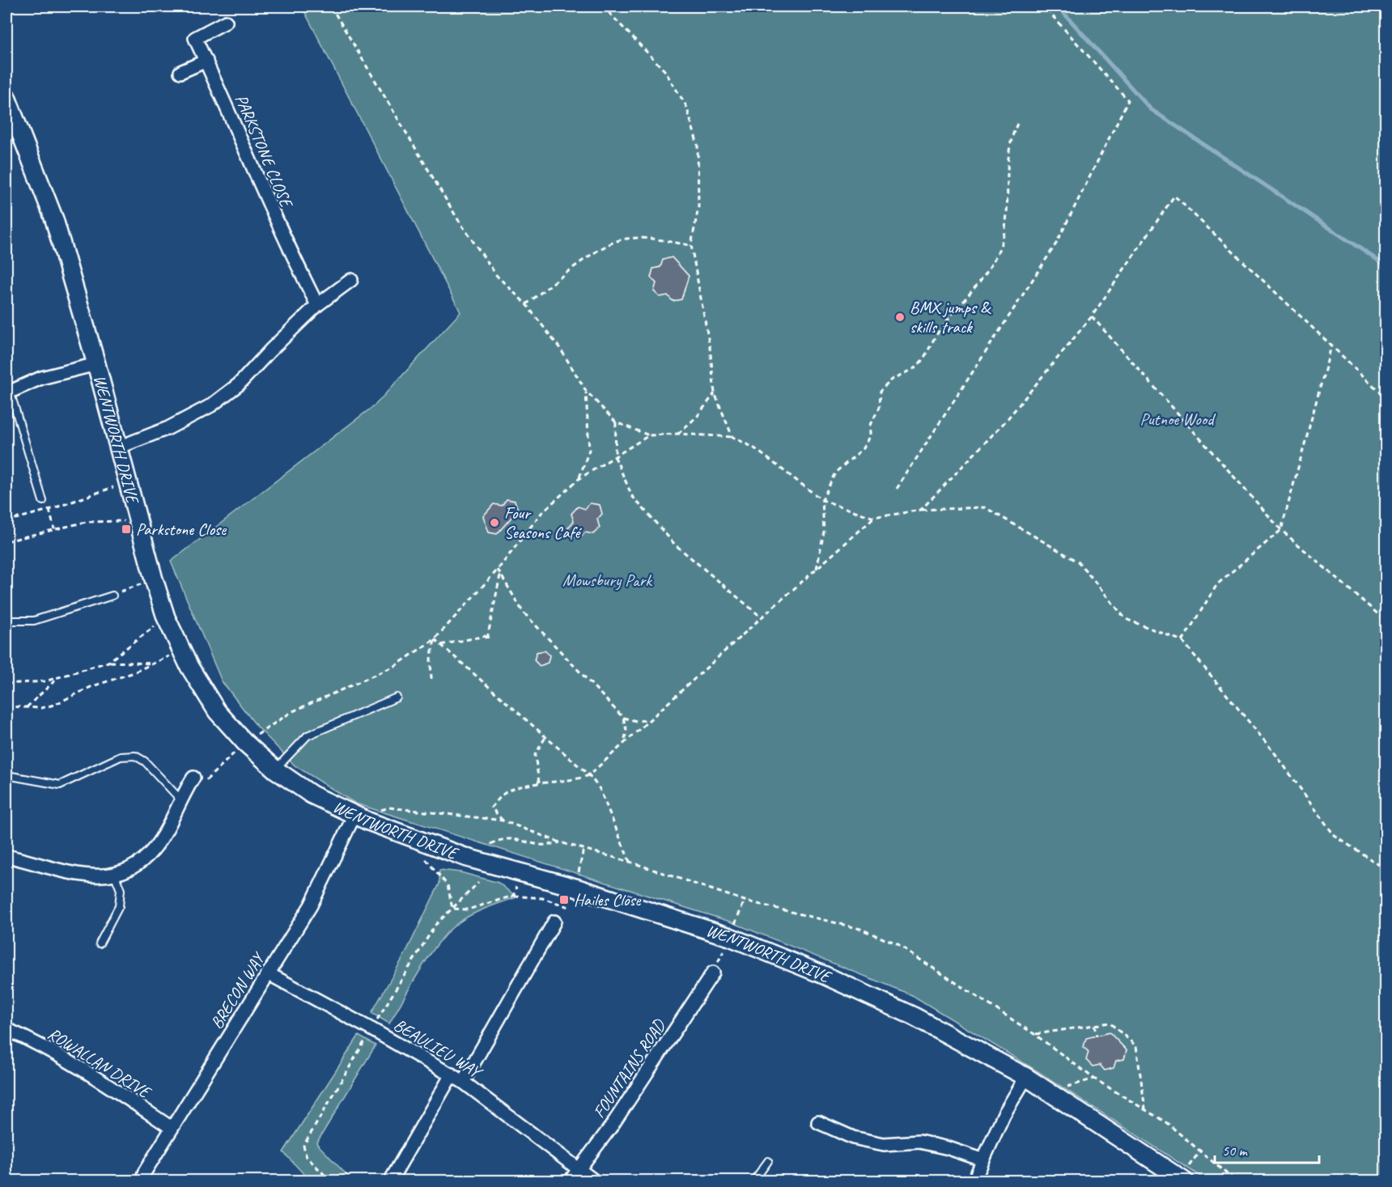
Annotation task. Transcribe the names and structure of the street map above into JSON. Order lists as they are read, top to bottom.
{
  "streets": {
    "street": [
      "PARKSTONE CLOSE",
      "WENTWORTH DRIVE",
      "BRECON WAY",
      "BEAULIEU WAY",
      "ROWALLAN DRIVE",
      "FOUNTAINS ROAD"
    ]
  },
  "crossings": [
    ["WENTWORTH DRIVE", "BRECON WAY"],
    ["BRECON WAY", "BEAULIEU WAY"],
    ["BRECON WAY", "ROWALLAN DRIVE"],
    ["BEAULIEU WAY", "FOUNTAINS ROAD"]
  ],
  "parks": ["Putnoe Wood", "Mowsbury Park"],
  "places": {
    "other": ["BMX jumps & skills track", "Four Seasons Café"],
    "transit": ["Parkstone Close", "Hailes Close"]
  },
  "scale_bar": "50 m"
}
